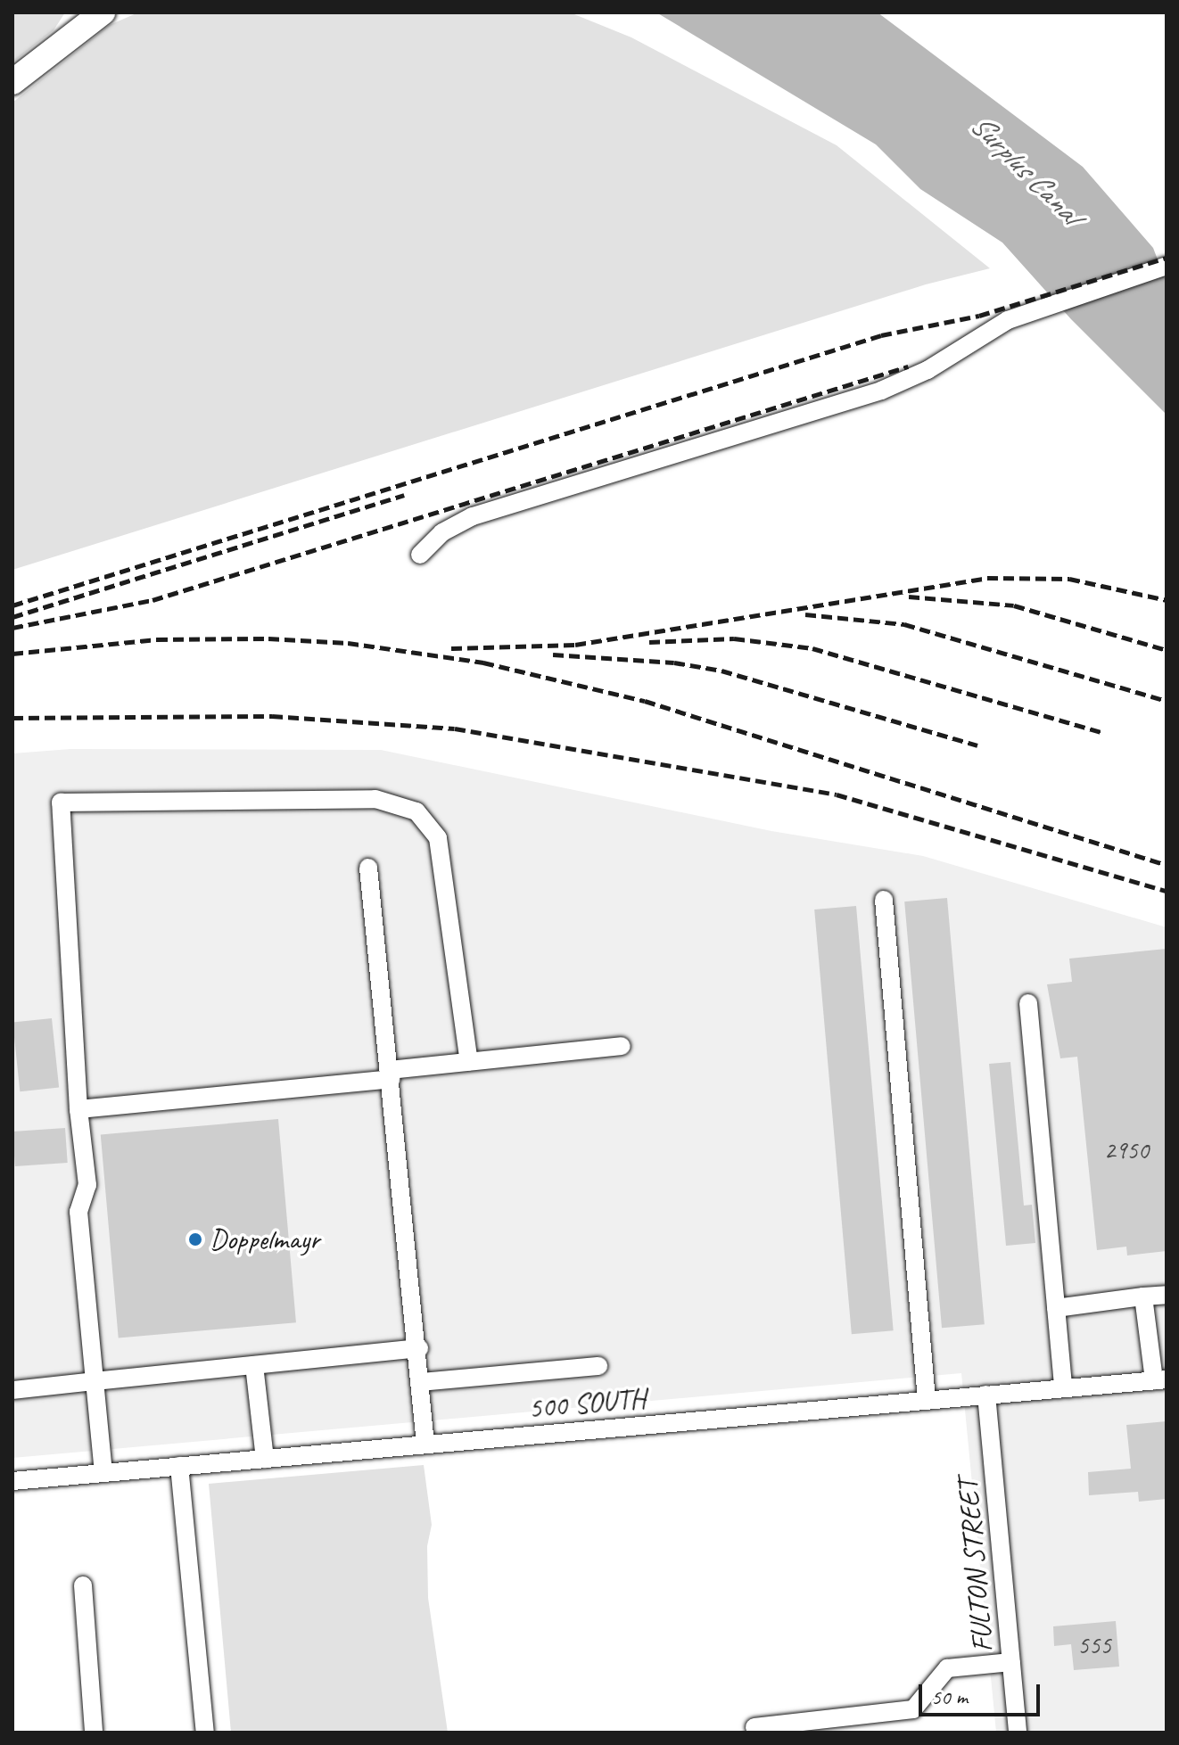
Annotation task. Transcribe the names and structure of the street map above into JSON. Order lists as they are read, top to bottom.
{
  "streets": {
    "street": ["500 SOUTH", "FULTON STREET"]
  },
  "crossings": [
    ["500 SOUTH", "FULTON STREET"]
  ],
  "water": ["Surplus Canal"],
  "places": ["Doppelmayr"],
  "house_numbers": ["2950", "555"],
  "scale_bar": "50 m"
}
